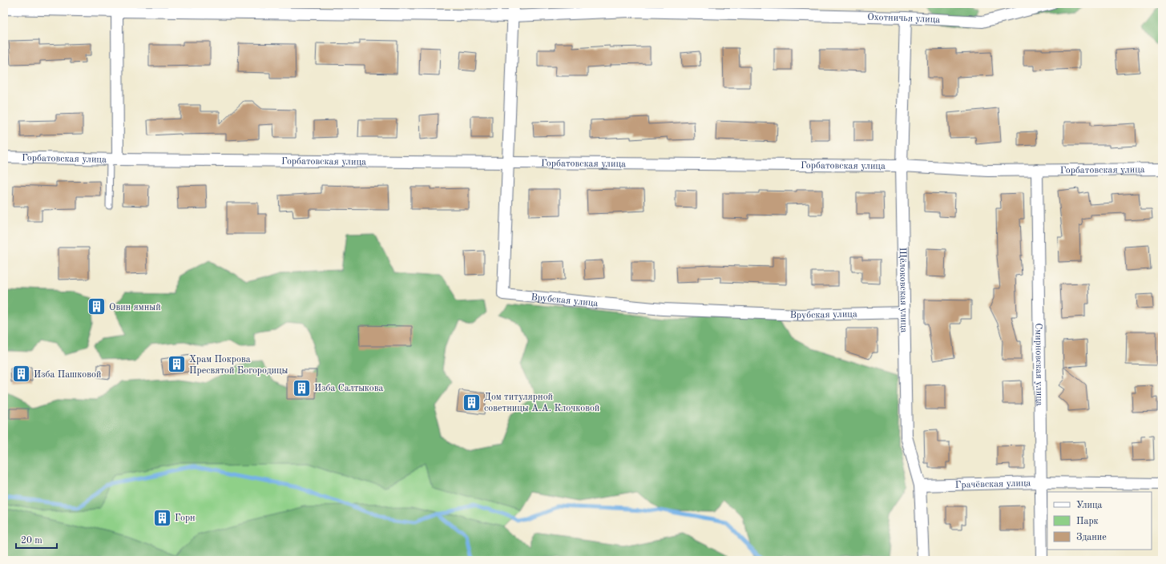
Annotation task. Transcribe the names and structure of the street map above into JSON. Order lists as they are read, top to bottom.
{
  "streets": {
    "street": [
      "Охотничья улица",
      "Горбатовская улица",
      "Щёлоковская улица",
      "Врубская улица",
      "Смирновская улица",
      "Грачёвская улица"
    ]
  },
  "crossings": [
    ["Охотничья улица", "Щёлоковская улица"],
    ["Охотничья улица", "Врубская улица"],
    ["Горбатовская улица", "Щёлоковская улица"],
    ["Горбатовская улица", "Врубская улица"],
    ["Горбатовская улица", "Смирновская улица"],
    ["Щёлоковская улица", "Врубская улица"],
    ["Щёлоковская улица", "Грачёвская улица"],
    ["Смирновская улица", "Грачёвская улица"]
  ],
  "places": {
    "building": [
      "Овин ямный",
      "Храм Покрова Пресвятой Богородицы",
      "Изба Пашковой",
      "Изба Салтыкова",
      "Дом титулярной советницы А.А. Клочковой",
      "Горн"
    ]
  },
  "legend": ["Улица", "Парк", "Здание"],
  "scale_bar": "20 m"
}
